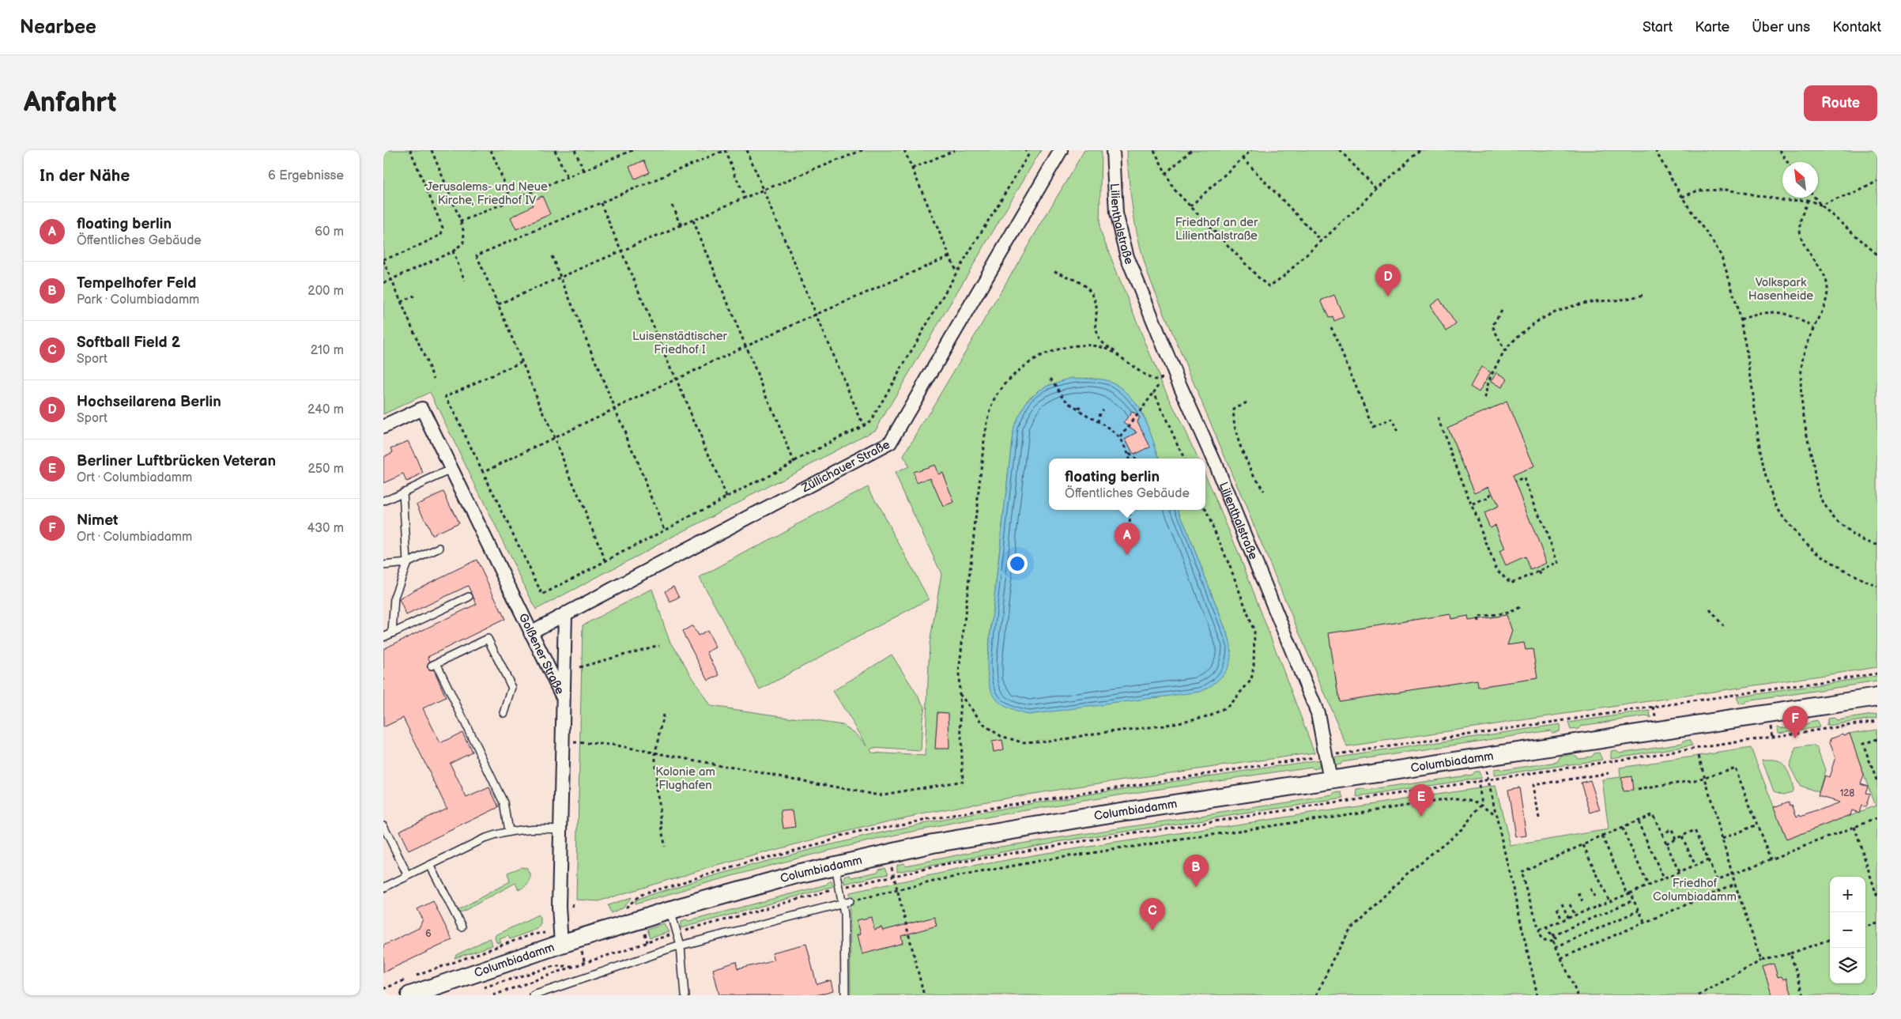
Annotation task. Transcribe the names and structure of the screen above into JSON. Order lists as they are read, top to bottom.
{
  "streets": {
    "main road": ["Columbiadamm"],
    "street": ["Lilienthalstraße", "Züllichauer Straße", "Golßener Straße"]
  },
  "crossings": [
    ["Lilienthalstraße", "Columbiadamm"],
    ["Züllichauer Straße", "Golßener Straße"],
    ["Golßener Straße", "Columbiadamm"]
  ],
  "parks": [
    "Jerusalems- und Neue Kirche, Friedhof IV",
    "Friedhof an der Lilienthalstraße",
    "Volkspark Hasenheide",
    "Luisenstädtischer Friedhof I",
    "Kolonie am Flughafen",
    "Friedhof Columbiadamm"
  ],
  "house_numbers": ["128", "6"],
  "north": "top left",
  "page": {
    "header": "Nearbee",
    "nav": [
      "Start",
      "Karte",
      "Über uns",
      "Kontakt"
    ],
    "buttons": "Route",
    "title": "Anfahrt",
    "heading": ["In der Nähe", "6 Ergebnisse"],
    "list": [
      {
        "mark": "A",
        "name": "floating berlin",
        "note": "Öffentliches Gebäude",
        "value": "60 m"
      },
      {
        "mark": "B",
        "name": "Tempelhofer Feld",
        "note": "Park · Columbiadamm",
        "value": "200 m"
      },
      {
        "mark": "C",
        "name": "Softball Field 2",
        "note": "Sport",
        "value": "210 m"
      },
      {
        "mark": "D",
        "name": "Hochseilarena Berlin",
        "note": "Sport",
        "value": "240 m"
      },
      {
        "mark": "E",
        "name": "Berliner Luftbrücken Veteran",
        "note": "Ort · Columbiadamm",
        "value": "250 m"
      },
      {
        "mark": "F",
        "name": "Nimet",
        "note": "Ort · Columbiadamm",
        "value": "430 m"
      }
    ],
    "pins": [
      "D",
      "A",
      "F",
      "E",
      "B",
      "C"
    ],
    "popup": ["floating berlin", "Öffentliches Gebäude"],
    "map_buttons": ["+", "−"]
  }
}
